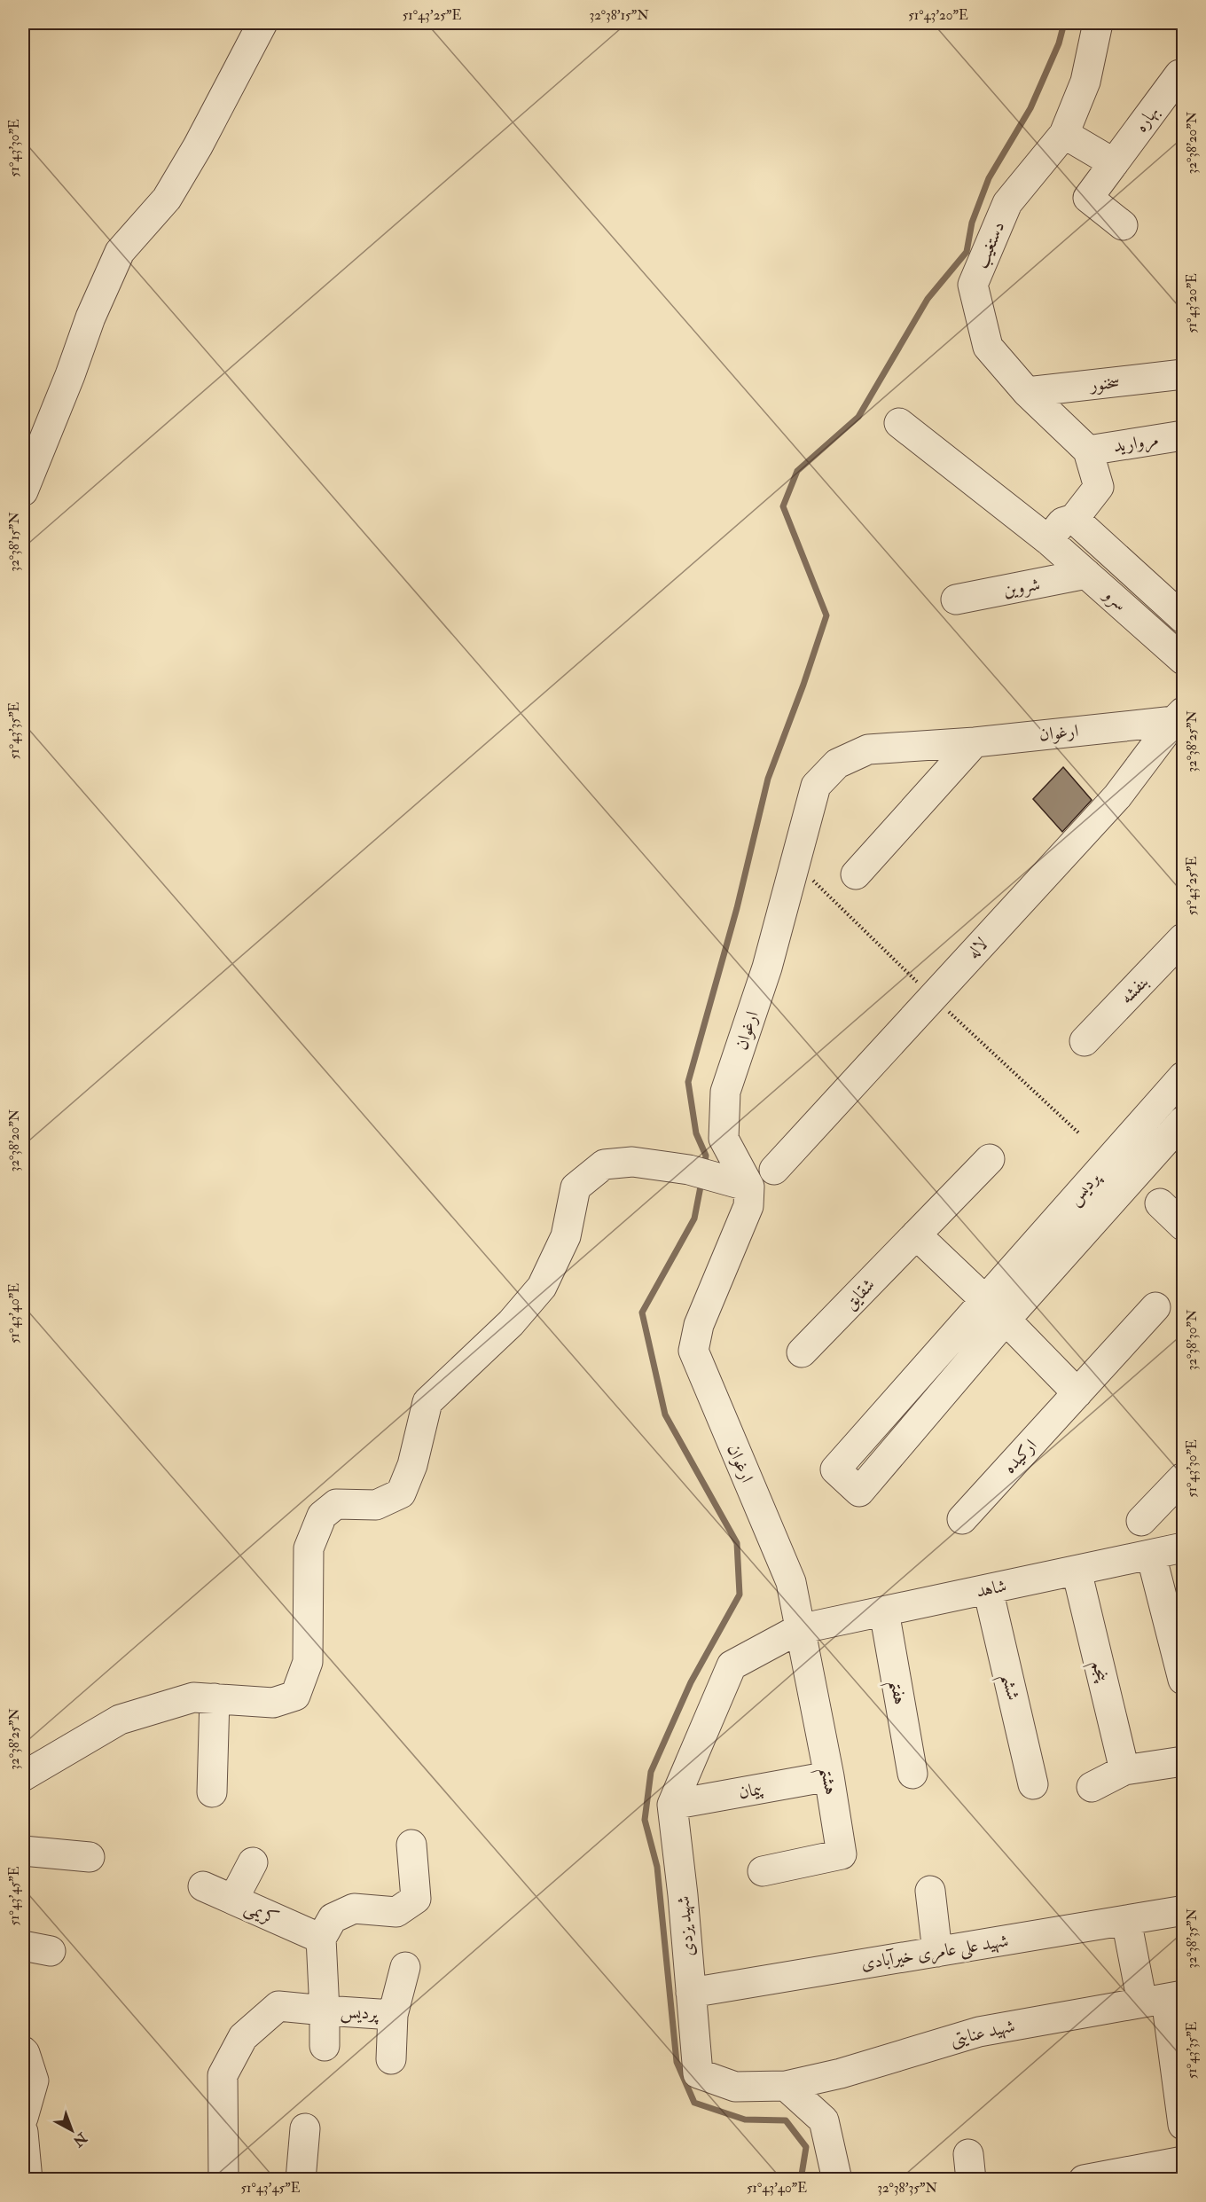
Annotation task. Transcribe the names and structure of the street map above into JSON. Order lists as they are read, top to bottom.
{
  "streets": {
    "street": [
      "بهاره",
      "دستغیب",
      "سخنور",
      "مروارید",
      "شروین",
      "سرو",
      "ارغوان",
      "لاله",
      "بنفشه",
      "پردیس",
      "شقایق",
      "ارکیده",
      "شاهد",
      "پنجم",
      "ششم",
      "هفتم",
      "هشتم",
      "پیمان",
      "کریمی",
      "شهید یزدی",
      "شهید علی عامری خیرآبادی",
      "شهید عنایتی"
    ]
  },
  "crossings": [
    ["دستغیب", "سخنور"],
    ["دستغیب", "مروارید"],
    ["شروین", "سرو"],
    ["ارغوان", "لاله"],
    ["ارغوان", "شاهد"],
    ["ارغوان", "هشتم"],
    ["ارغوان", "شهید یزدی"],
    ["شاهد", "پنجم"],
    ["شاهد", "ششم"],
    ["شاهد", "هفتم"],
    ["شاهد", "هشتم"],
    ["شاهد", "شهید یزدی"],
    ["هشتم", "پیمان"],
    ["هشتم", "شهید یزدی"],
    ["پیمان", "شهید یزدی"],
    ["شهید یزدی", "شهید علی عامری خیرآبادی"],
    ["شهید یزدی", "شهید عنایتی"]
  ],
  "north": "bottom right",
  "coordinates": [
    "51°43'25\"E",
    "32°38'15\"N",
    "51°43'20\"E",
    "32°38'20\"N",
    "51°43'30\"E",
    "51°43'35\"E",
    "32°38'25\"N",
    "51°43'40\"E",
    "32°38'30\"N",
    "51°43'45\"E",
    "32°38'35\"N"
  ]
}
